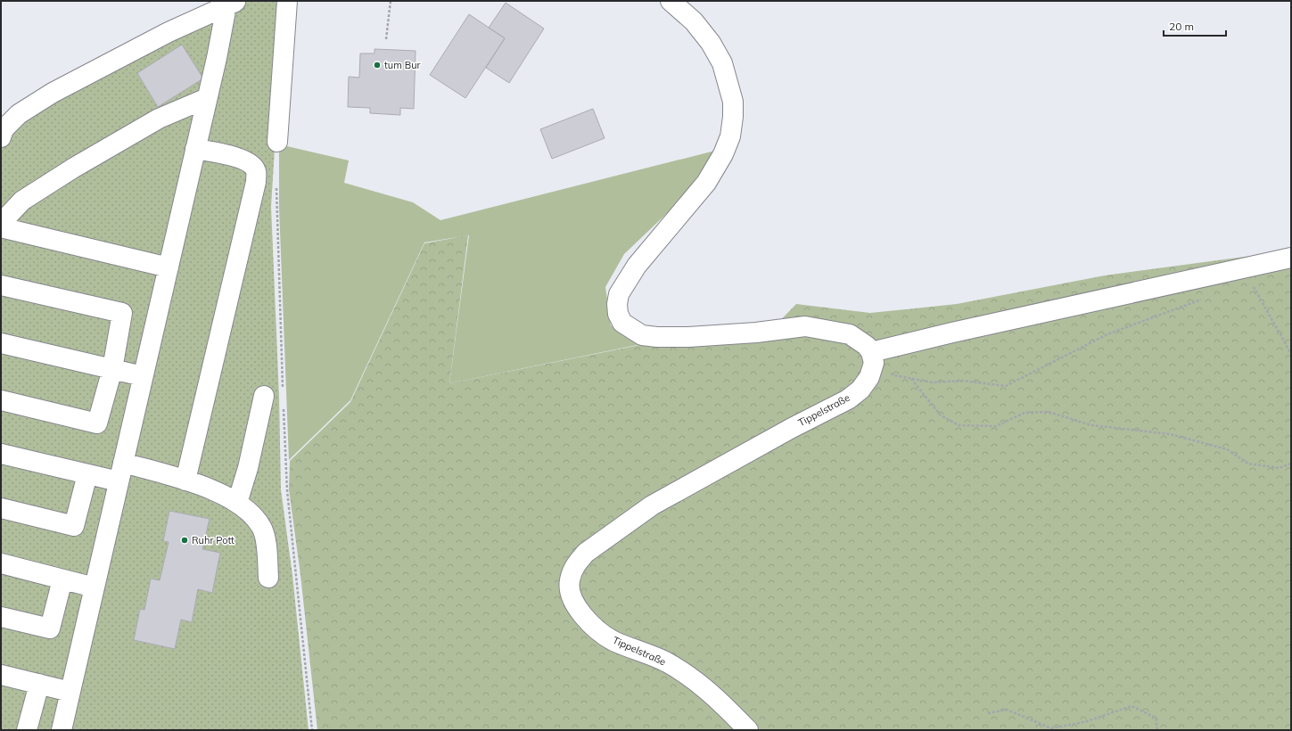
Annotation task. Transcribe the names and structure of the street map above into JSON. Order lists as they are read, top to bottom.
{
  "streets": {
    "street": ["Tippelstraße"]
  },
  "places": ["tum Bur", "Ruhr Pott"],
  "scale_bar": "20 m"
}
